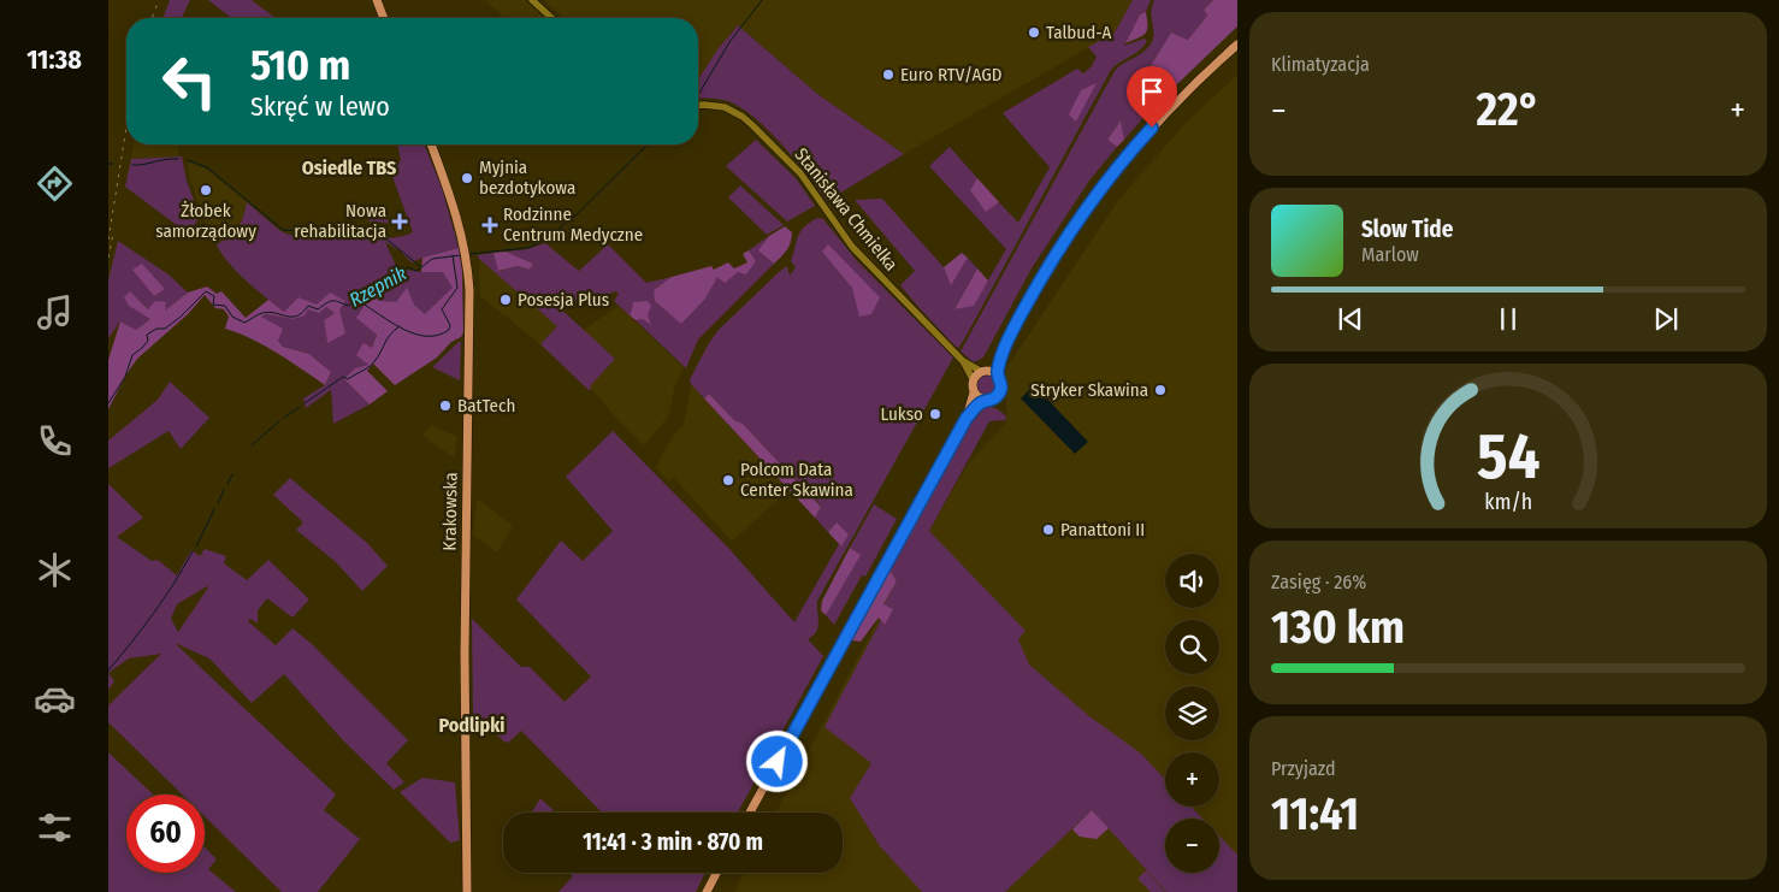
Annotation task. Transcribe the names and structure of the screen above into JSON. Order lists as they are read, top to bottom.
{
  "streets": {
    "main road": ["Krakowska"],
    "street": ["Stanisława Chmielka"]
  },
  "districts": ["Osiedle TBS", "Podlipki"],
  "water": ["Rzepnik"],
  "places": {
    "other": [
      "Talbud-A",
      "Euro RTV/AGD",
      "Myjnia bezdotykowa",
      "Żłobek samorządowy",
      "Posesja Plus",
      "Stryker Skawina",
      "BatTech",
      "Lukso",
      "Polcom Data Center Skawina",
      "Panattoni II"
    ],
    "health": ["Nowa rehabilitacja", "Rodzinne Centrum Medyczne"]
  },
  "page": {
    "tabs": "11:38",
    "tile": [
      "Klimatyzacja",
      ["Zasięg · 26%", "130 km"],
      ["Przyjazd", "11:41"]
    ],
    "turn": ["510 m", "Skręć w lewo"],
    "heat": ["−", "22°", "+"],
    "song": ["Slow Tide", "Marlow"],
    "map_buttons": ["+", "−"],
    "limit": "60",
    "trip": "11:41 · 3 min · 870 m",
    "gauge": ["54", "km/h"]
  }
}
